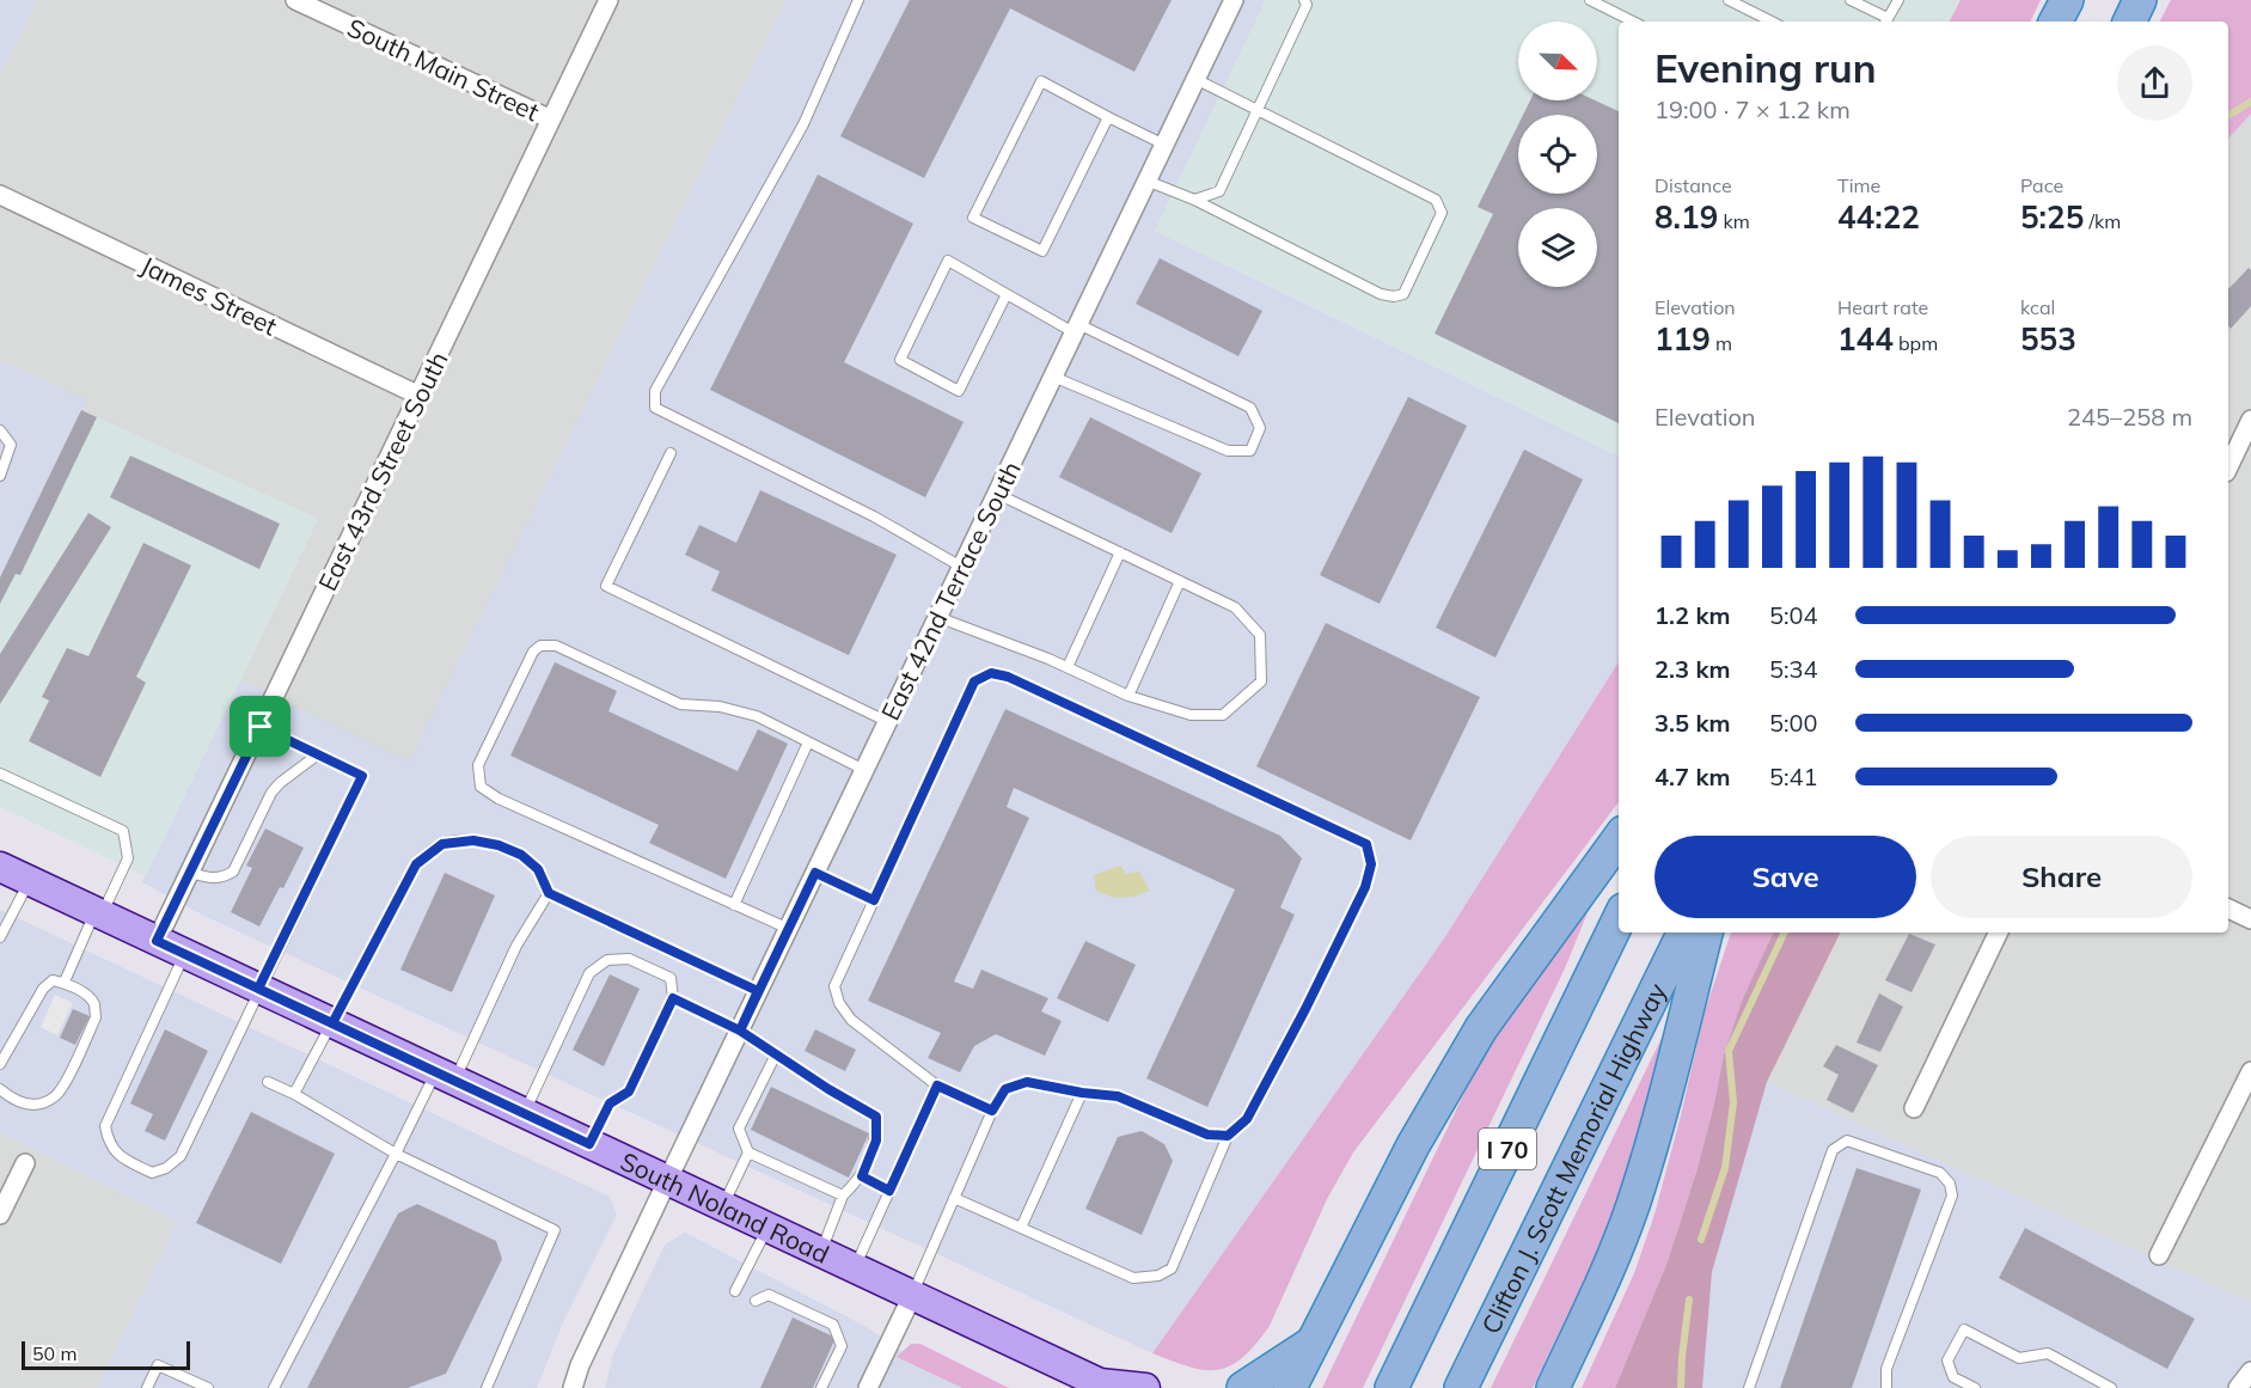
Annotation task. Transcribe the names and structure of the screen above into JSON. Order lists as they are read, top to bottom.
{
  "streets": {
    "highway": ["I 70", "Clifton J. Scott Memorial Highway"],
    "main road": ["South Noland Road"],
    "street": [
      "South Main Street",
      "James Street",
      "East 43rd Street South",
      "East 42nd Terrace South"
    ]
  },
  "crossings": [
    ["South Main Street", "East 43rd Street South"],
    ["James Street", "East 43rd Street South"],
    ["East 43rd Street South", "South Noland Road"],
    ["East 42nd Terrace South", "South Noland Road"]
  ],
  "scale_bar": "50 m",
  "north": "bottom right",
  "page": {
    "heading": ["Evening run", "19:00 · 7 × 1.2 km"],
    "stats": [
      ["Distance", "8.19 km"],
      ["Time", "44:22"],
      ["Pace", "5:25 /km"],
      ["Elevation", "119 m"],
      ["Heart rate", "144 bpm"],
      ["kcal", "553"]
    ],
    "chart": ["Elevation", "245–258 m"],
    "list": [
      {
        "name": "1.2 km",
        "note": "5:04"
      },
      {
        "name": "2.3 km",
        "note": "5:34"
      },
      {
        "name": "3.5 km",
        "note": "5:00"
      },
      {
        "name": "4.7 km",
        "note": "5:41"
      }
    ],
    "buttons": ["Save", "Share"],
    "scale": "50 m"
  }
}
